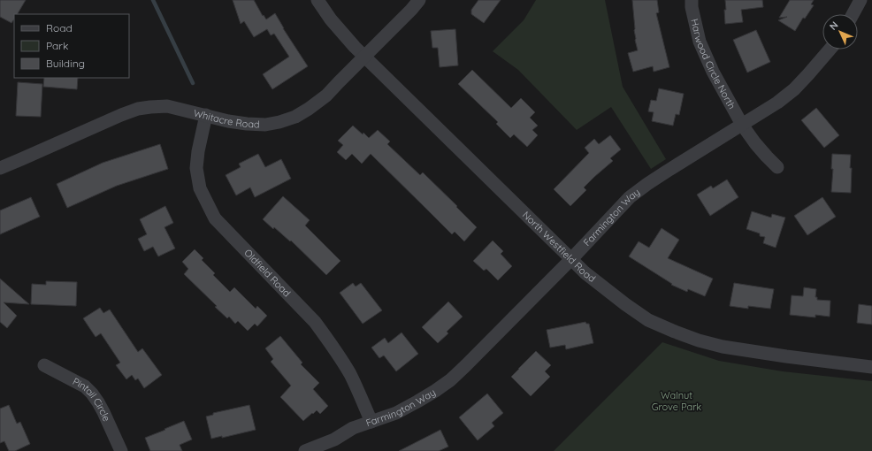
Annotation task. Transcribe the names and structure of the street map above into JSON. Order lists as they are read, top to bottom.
{
  "streets": {
    "street": [
      "Harwood Circle North",
      "Whitacre Road",
      "Farmington Way",
      "North Westfield Road",
      "Oldfield Road",
      "Pintail Circle"
    ]
  },
  "crossings": [
    ["Harwood Circle North", "Farmington Way"],
    ["Whitacre Road", "North Westfield Road"],
    ["Whitacre Road", "Oldfield Road"],
    ["Farmington Way", "North Westfield Road"],
    ["Farmington Way", "Oldfield Road"]
  ],
  "parks": ["Walnut Grove Park"],
  "legend": ["Road", "Park", "Building"],
  "north": "top left"
}
